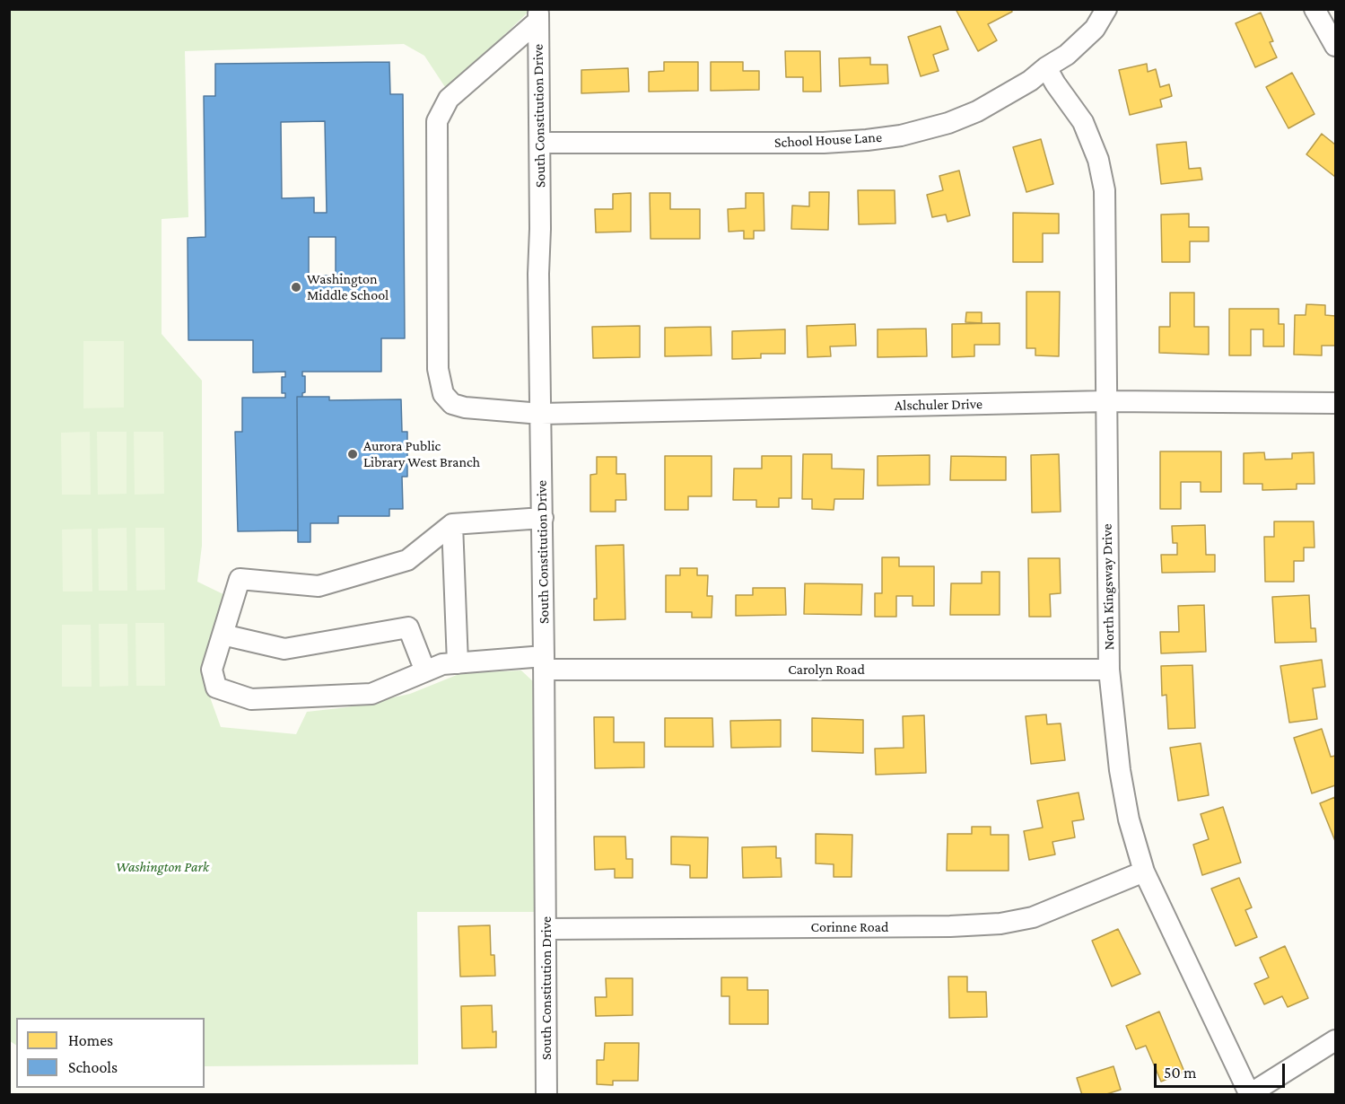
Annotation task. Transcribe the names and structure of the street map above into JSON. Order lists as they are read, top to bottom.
{
  "streets": {
    "street": [
      "South Constitution Drive",
      "School House Lane",
      "Alschuler Drive",
      "North Kingsway Drive",
      "Carolyn Road",
      "Corinne Road"
    ]
  },
  "crossings": [
    ["South Constitution Drive", "School House Lane"],
    ["South Constitution Drive", "Alschuler Drive"],
    ["South Constitution Drive", "Carolyn Road"],
    ["South Constitution Drive", "Corinne Road"],
    ["School House Lane", "North Kingsway Drive"],
    ["Alschuler Drive", "North Kingsway Drive"],
    ["North Kingsway Drive", "Carolyn Road"],
    ["North Kingsway Drive", "Corinne Road"]
  ],
  "parks": ["Washington Park"],
  "places": ["Washington Middle School", "Aurora Public Library West Branch"],
  "legend": ["Homes", "Schools"],
  "scale_bar": "50 m"
}
